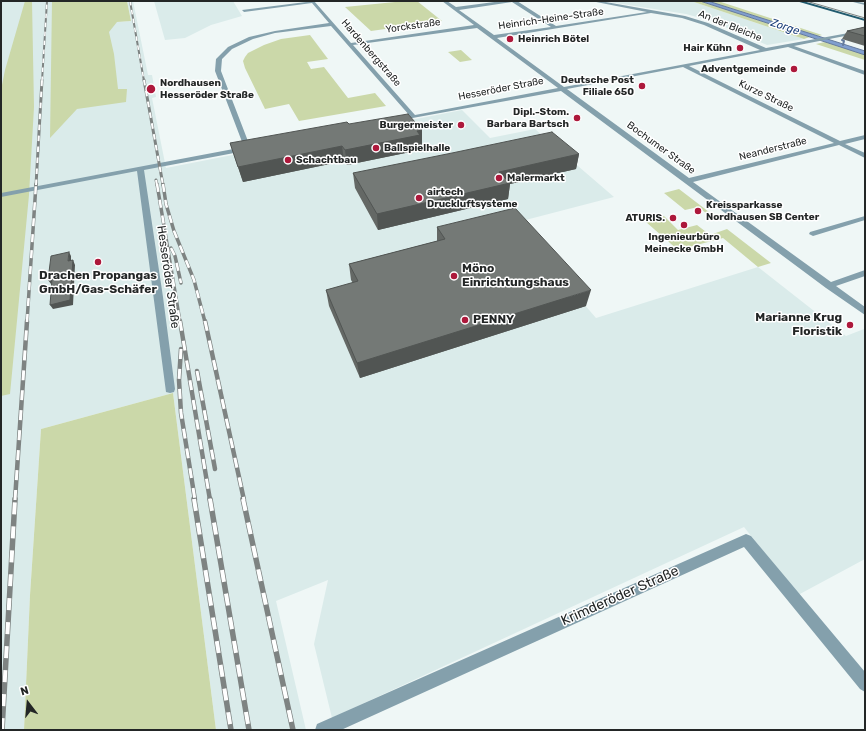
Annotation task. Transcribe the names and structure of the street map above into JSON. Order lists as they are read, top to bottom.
{
  "streets": {
    "street": [
      "Heinrich-Heine-Straße",
      "Yorckstraße",
      "An der Bleiche",
      "Hardenbergstraße",
      "Hesseröder Straße",
      "Kurze Straße",
      "Bochumer Straße",
      "Neanderstraße",
      "Krimderöder Straße"
    ]
  },
  "crossings": [
    ["Heinrich-Heine-Straße", "An der Bleiche"],
    ["Heinrich-Heine-Straße", "Bochumer Straße"],
    ["Yorckstraße", "Hardenbergstraße"],
    ["Yorckstraße", "Bochumer Straße"],
    ["An der Bleiche", "Hesseröder Straße"],
    ["Hardenbergstraße", "Hesseröder Straße"],
    ["Hesseröder Straße", "Kurze Straße"],
    ["Hesseröder Straße", "Bochumer Straße"],
    ["Kurze Straße", "Neanderstraße"],
    ["Bochumer Straße", "Neanderstraße"]
  ],
  "water": ["Zorge"],
  "places": [
    "Heinrich Bötel",
    "Hair Kühn",
    "Adventgemeinde",
    "Deutsche Post Filiale 650",
    "Nordhausen Hesseröder Straße",
    "Dipl.-Stom. Barbara Bartsch",
    "Burgermeister",
    "Ballspielhalle",
    "Schachtbau",
    "Malermarkt",
    "airtech Druckluftsysteme",
    "Kreissparkasse Nordhausen SB Center",
    "ATURIS.",
    "Ingenieurbüro Meinecke GmbH",
    "Drachen Propangas GmbH/Gas-Schäfer",
    "Möno Einrichtungshaus",
    "PENNY",
    "Marianne Krug Floristik"
  ],
  "north": "top"
}
